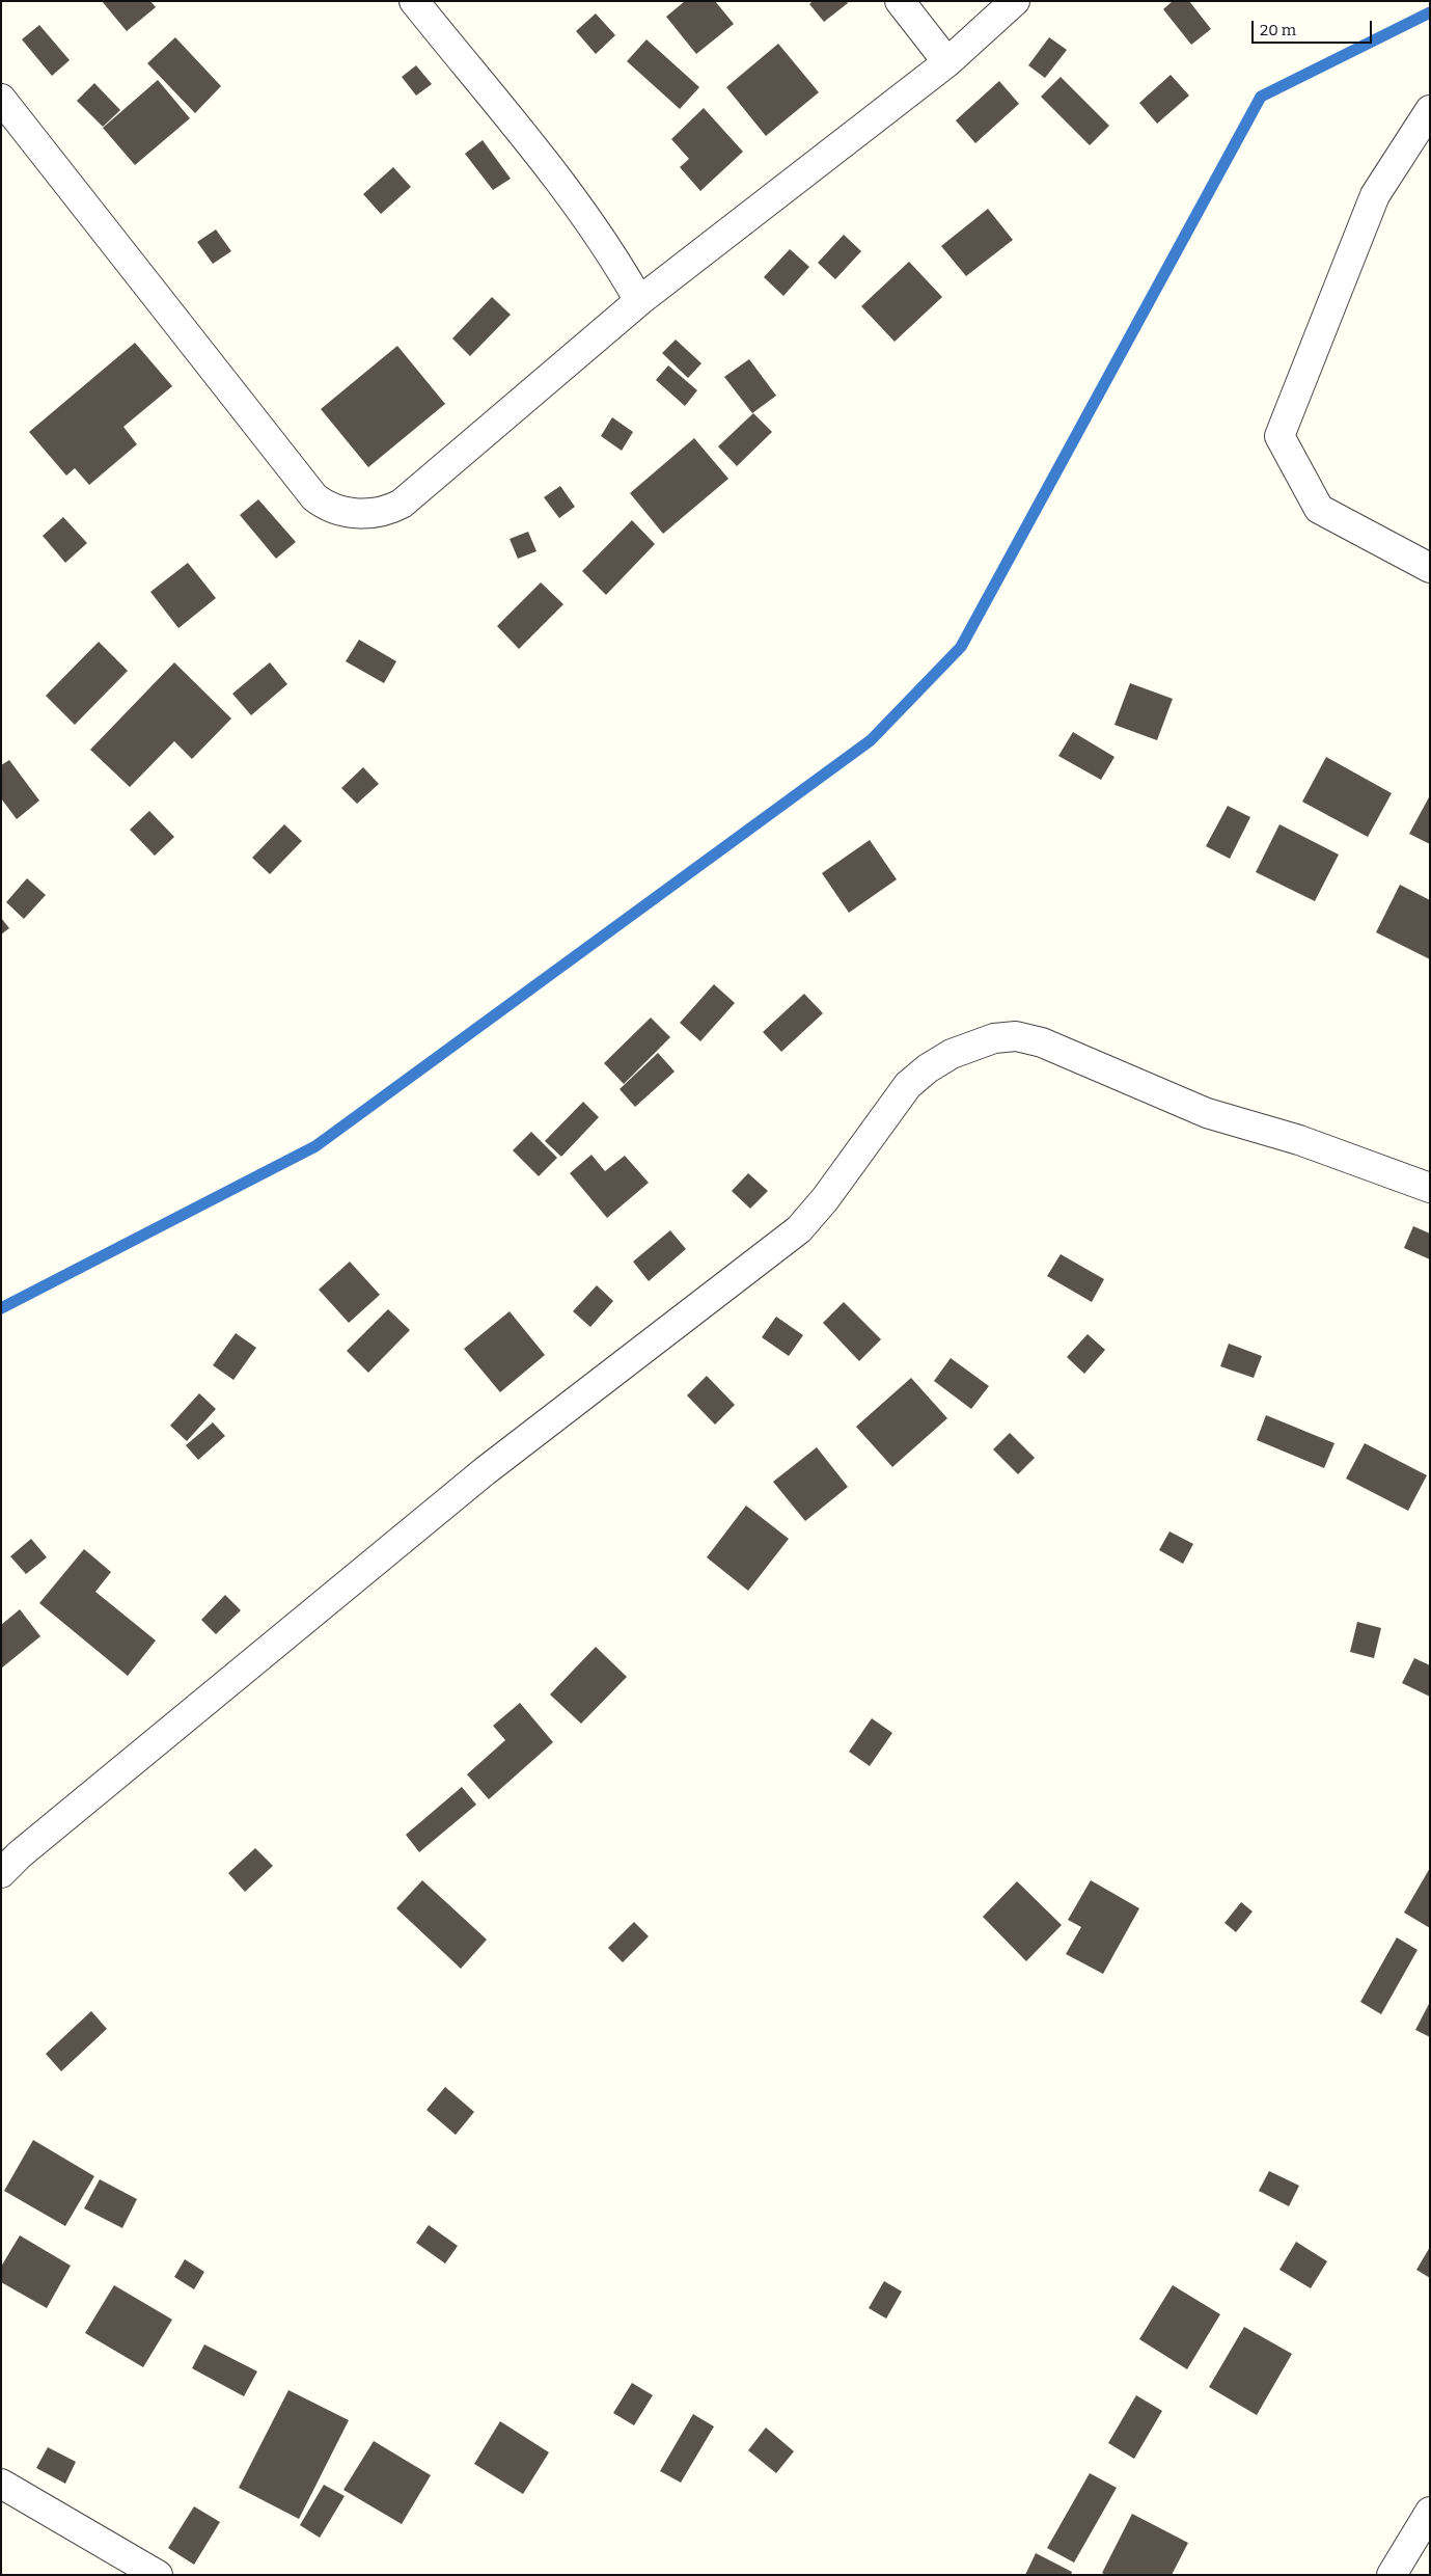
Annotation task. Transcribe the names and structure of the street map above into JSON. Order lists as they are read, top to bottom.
{
  "scale_bar": "20 m"
}
